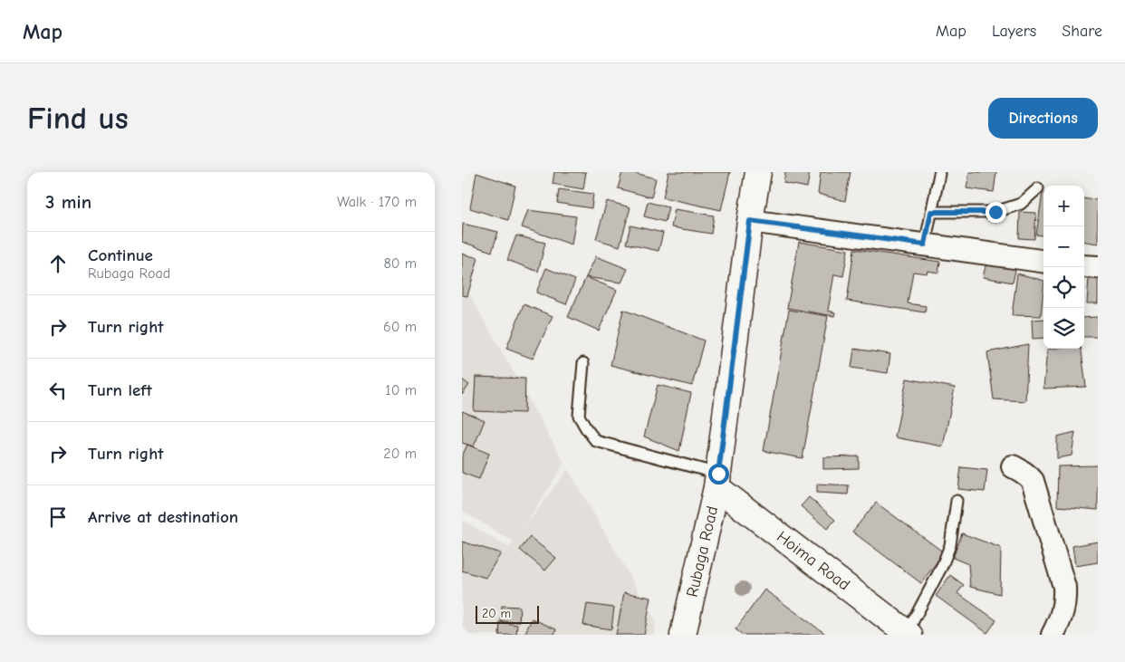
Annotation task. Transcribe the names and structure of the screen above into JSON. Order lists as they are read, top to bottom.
{
  "streets": {
    "main road": ["Rubaga Road", "Hoima Road"]
  },
  "crossings": [
    ["Rubaga Road", "Hoima Road"]
  ],
  "scale_bar": "20 m",
  "page": {
    "header": "Map",
    "nav": ["Map", "Layers", "Share"],
    "buttons": "Directions",
    "title": "Find us",
    "heading": ["3 min", "Walk · 170 m"],
    "map_buttons": ["+", "−"],
    "list": [
      ["Continue", "Rubaga Road", "80 m"],
      ["Turn right", "60 m"],
      ["Turn left", "10 m"],
      ["Turn right", "20 m"],
      "Arrive at destination"
    ],
    "scale": "20 m"
  }
}
